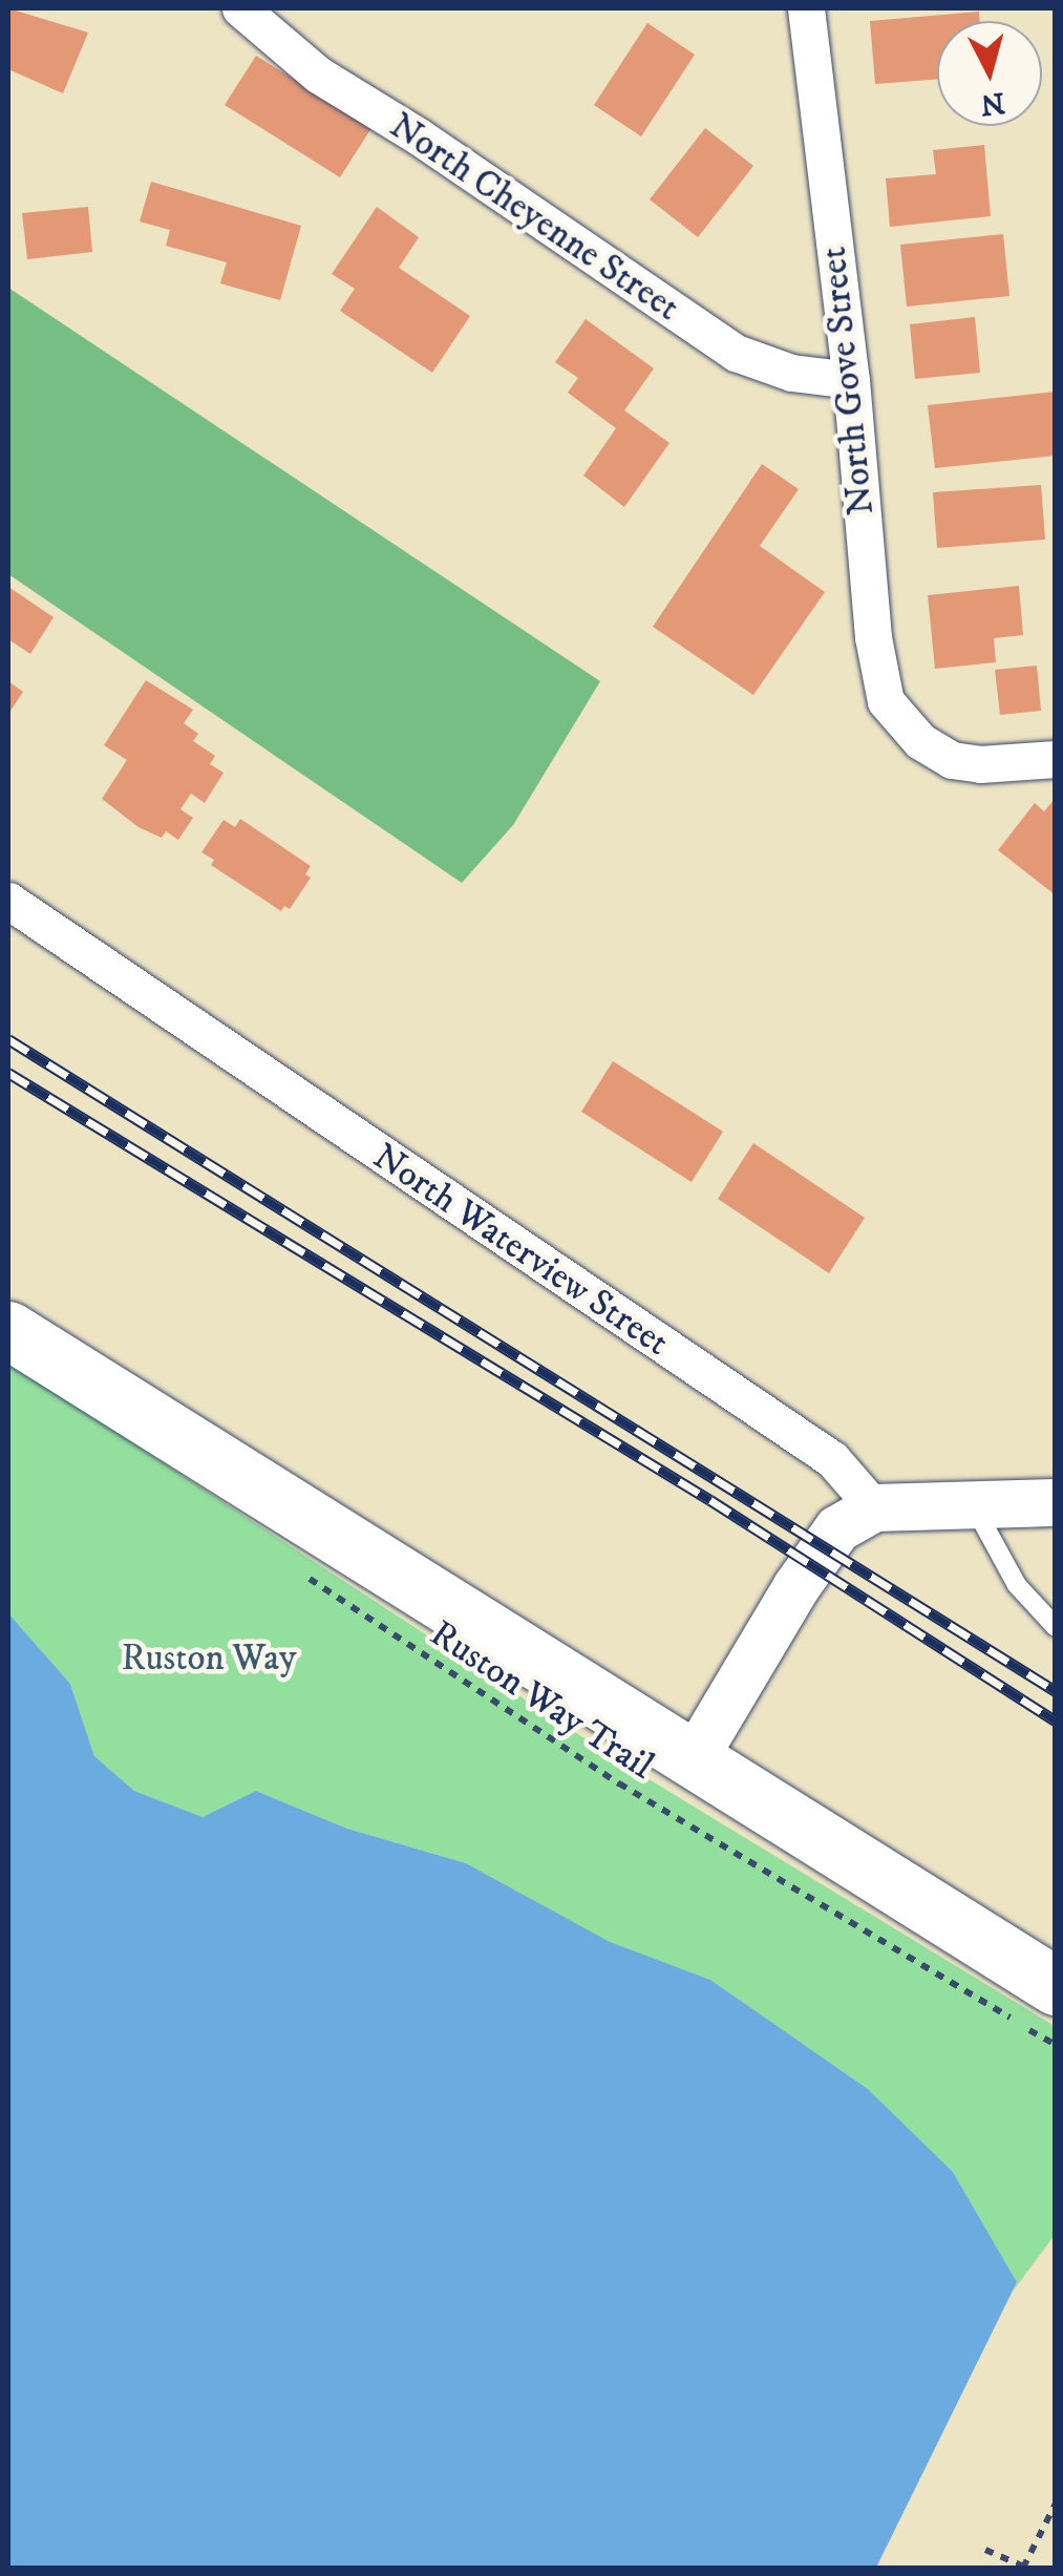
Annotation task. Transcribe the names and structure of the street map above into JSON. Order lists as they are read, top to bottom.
{
  "streets": {
    "street": ["North Cheyenne Street", "North Gove Street", "North Waterview Street"],
    "path": ["Ruston Way Trail"]
  },
  "crossings": [
    ["North Cheyenne Street", "North Gove Street"]
  ],
  "parks": ["Ruston Way"],
  "north": "bottom"
}
